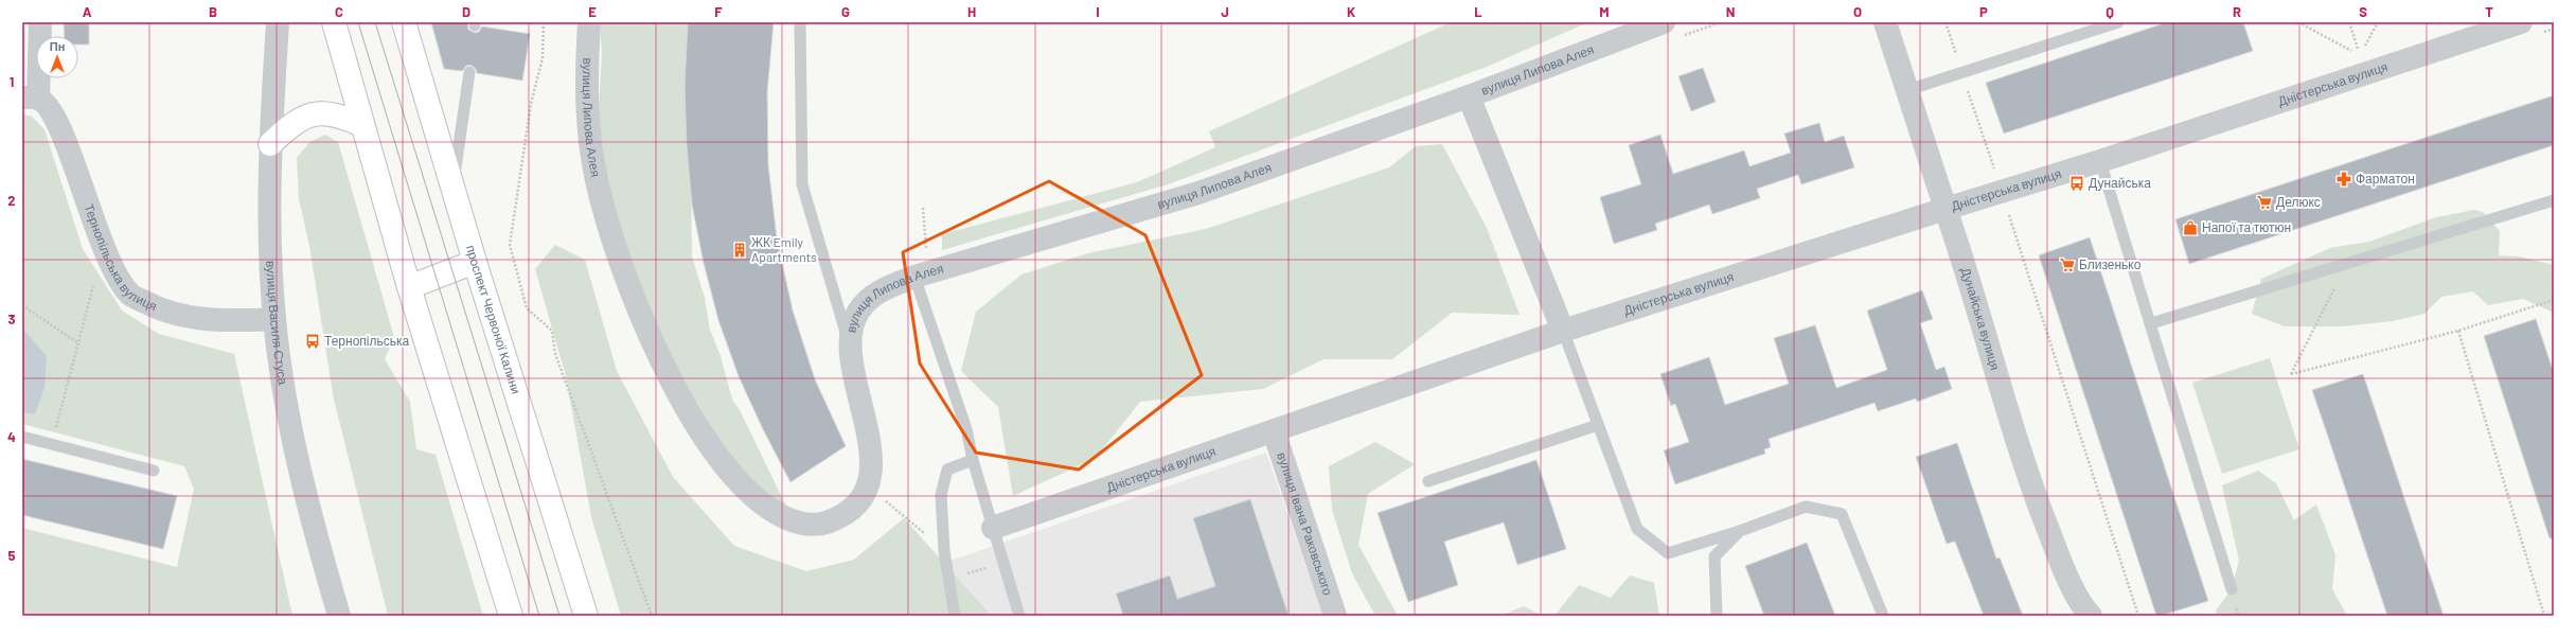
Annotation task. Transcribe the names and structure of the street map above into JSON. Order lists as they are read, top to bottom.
{
  "streets": {
    "main road": ["проспект Червоної Калини"],
    "street": [
      "вулиця Липова Алея",
      "Дністерська вулиця",
      "Тернопільська вулиця",
      "Дунайська вулиця",
      "вулиця Василя Стуса",
      "вулиця Івана Раковського"
    ]
  },
  "crossings": [
    ["Дністерська вулиця", "Дунайська вулиця"],
    ["Дністерська вулиця", "вулиця Івана Раковського"],
    ["Тернопільська вулиця", "вулиця Василя Стуса"]
  ],
  "places": {
    "pharmacy": ["Фарматон"],
    "bus stop": ["Дунайська", "Тернопільська"],
    "supermarket": ["Делюкс", "Близенько"],
    "shop": ["Напої та тютюн"],
    "building": ["ЖК Emily Apartments"]
  },
  "north": "top",
  "grid": {
    "columns": [
      "A",
      "B",
      "C",
      "D",
      "E",
      "F",
      "G",
      "H",
      "I",
      "J",
      "K",
      "L",
      "M",
      "N",
      "O",
      "P",
      "Q",
      "R",
      "S",
      "T"
    ],
    "rows": [
      "1",
      "2",
      "3",
      "4",
      "5"
    ]
  }
}
